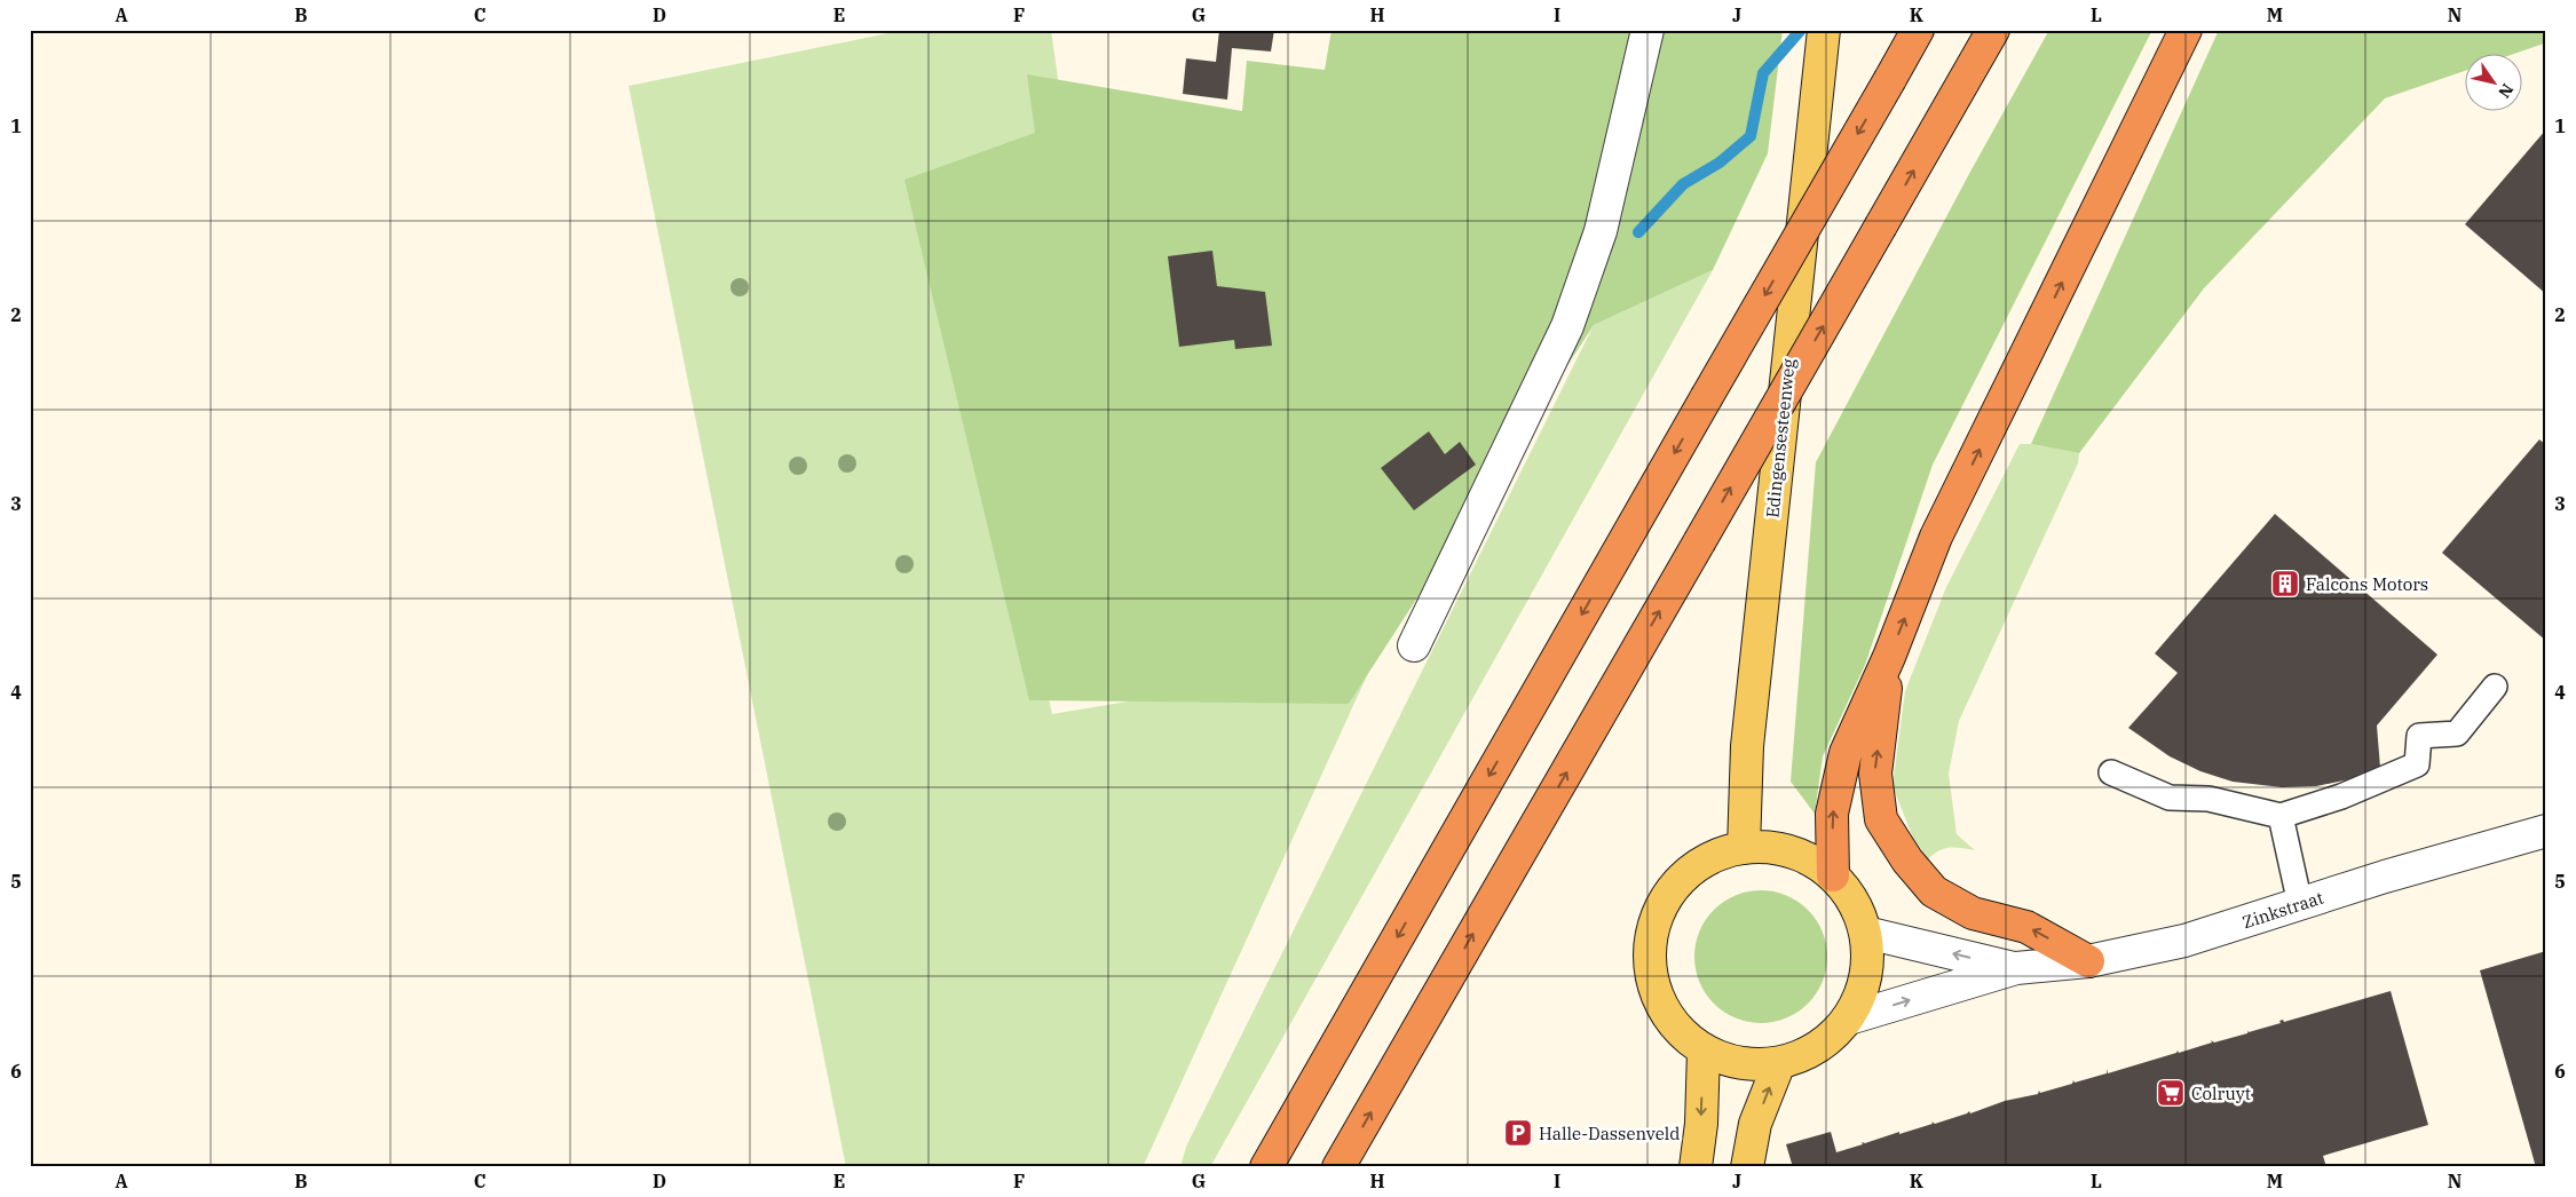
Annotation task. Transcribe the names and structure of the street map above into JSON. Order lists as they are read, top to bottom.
{
  "streets": {
    "main road": ["Edingensesteenweg"],
    "street": ["Zinkstraat"]
  },
  "places": {
    "building": ["Falcons Motors"],
    "supermarket": ["Colruyt"],
    "parking": ["Halle-Dassenveld"]
  },
  "north": "bottom right",
  "grid": {
    "columns": [
      "A",
      "B",
      "C",
      "D",
      "E",
      "F",
      "G",
      "H",
      "I",
      "J",
      "K",
      "L",
      "M",
      "N"
    ],
    "rows": [
      "1",
      "2",
      "3",
      "4",
      "5",
      "6"
    ]
  }
}
